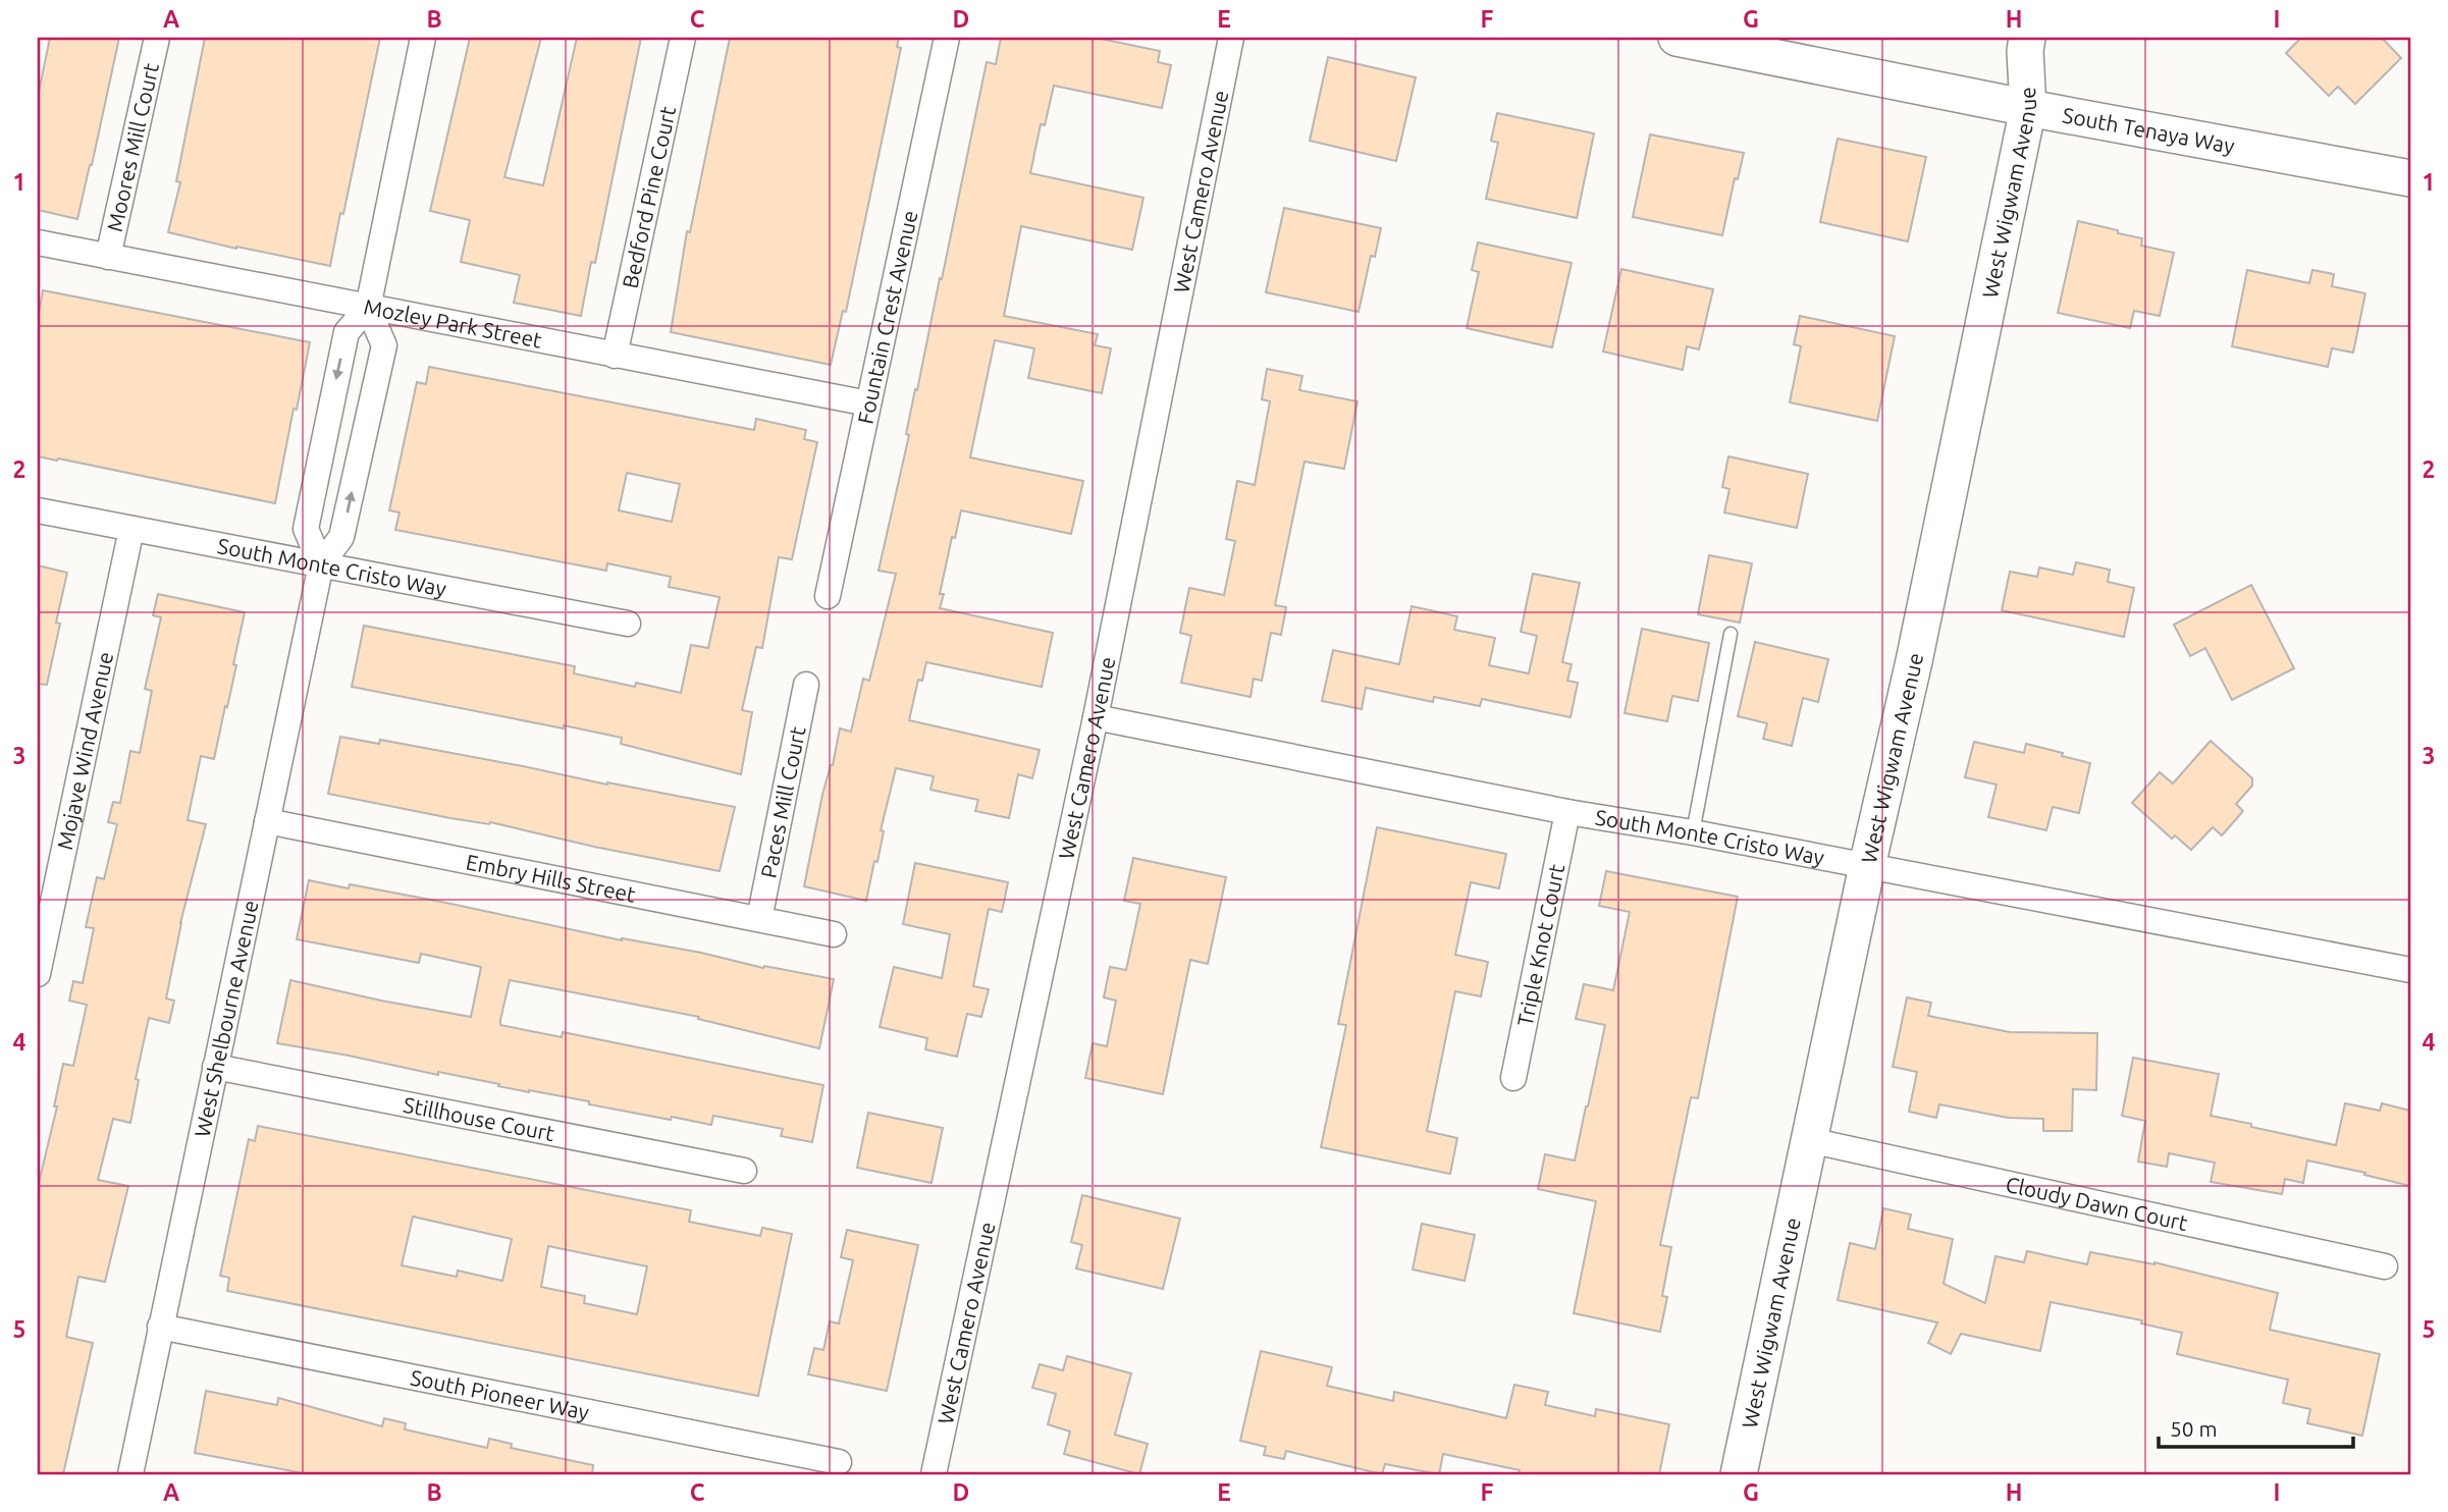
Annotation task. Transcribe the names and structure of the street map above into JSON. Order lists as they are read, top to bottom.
{
  "streets": {
    "street": [
      "South Tenaya Way",
      "Moores Mill Court",
      "West Camero Avenue",
      "West Wigwam Avenue",
      "Bedford Pine Court",
      "Fountain Crest Avenue",
      "Mozley Park Street",
      "South Monte Cristo Way",
      "Mojave Wind Avenue",
      "Paces Mill Court",
      "Embry Hills Street",
      "Triple Knot Court",
      "West Shelbourne Avenue",
      "Stillhouse Court",
      "Cloudy Dawn Court",
      "South Pioneer Way"
    ]
  },
  "crossings": [
    ["South Tenaya Way", "West Wigwam Avenue"],
    ["Moores Mill Court", "Mozley Park Street"],
    ["West Camero Avenue", "South Monte Cristo Way"],
    ["West Wigwam Avenue", "South Monte Cristo Way"],
    ["West Wigwam Avenue", "Cloudy Dawn Court"],
    ["Bedford Pine Court", "Mozley Park Street"],
    ["Fountain Crest Avenue", "Mozley Park Street"],
    ["Mozley Park Street", "West Shelbourne Avenue"],
    ["South Monte Cristo Way", "Mojave Wind Avenue"],
    ["South Monte Cristo Way", "Triple Knot Court"],
    ["South Monte Cristo Way", "West Shelbourne Avenue"],
    ["Paces Mill Court", "Embry Hills Street"],
    ["Embry Hills Street", "West Shelbourne Avenue"],
    ["West Shelbourne Avenue", "Stillhouse Court"],
    ["West Shelbourne Avenue", "South Pioneer Way"]
  ],
  "scale_bar": "50 m",
  "grid": {
    "columns": [
      "A",
      "B",
      "C",
      "D",
      "E",
      "F",
      "G",
      "H",
      "I"
    ],
    "rows": [
      "1",
      "2",
      "3",
      "4",
      "5"
    ]
  }
}
